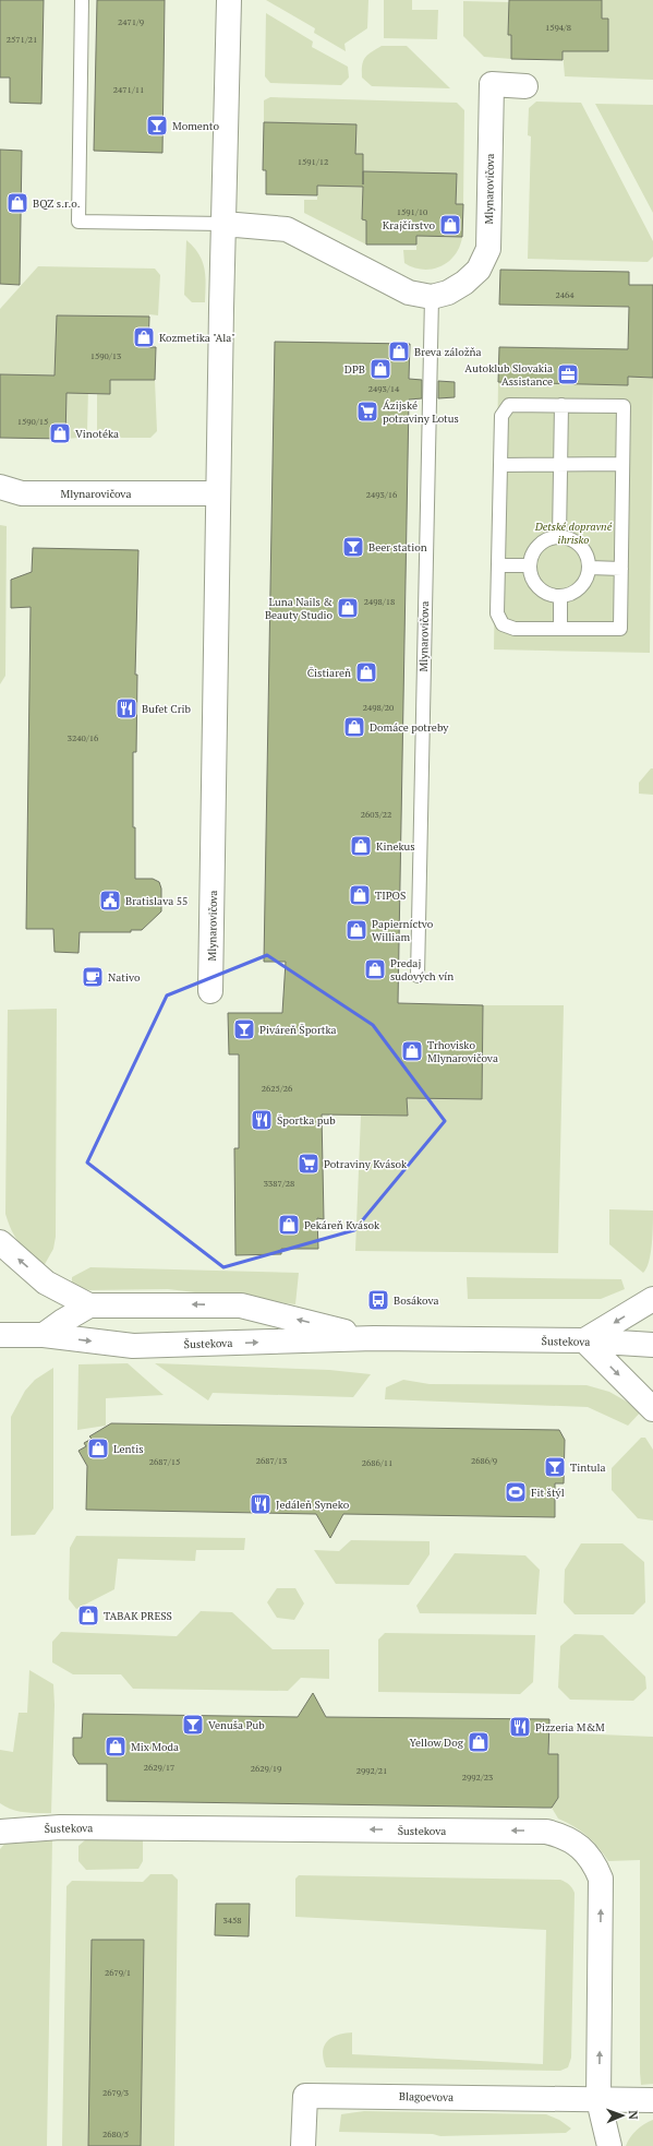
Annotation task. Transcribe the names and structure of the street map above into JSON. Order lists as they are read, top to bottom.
{
  "streets": {
    "street": ["Mlynarovičova", "Šustekova", "Blagoevova"]
  },
  "crossings": [
    ["Šustekova", "Blagoevova"]
  ],
  "parks": ["Detské dopravné ihrisko"],
  "places": {
    "bar": [
      "Momento",
      "Beer station",
      "Piváreň Športka",
      "Tintula",
      "Venuša Pub"
    ],
    "shop": [
      "BQZ s.r.o.",
      "Krajčírstvo",
      "Kozmetika \"Ala\"",
      "Breva záložňa",
      "DPB",
      "Vinotéka",
      "Luna Nails & Beauty Studio",
      "Čistiareň",
      "Domáce potreby",
      "Kinekus",
      "TIPOS",
      "Papierníctvo William",
      "Predaj sudových vín",
      "Trhovisko Mlynarovičova",
      "Pekáreň Kvások",
      "Lentis",
      "TABAK PRESS",
      "Yellow Dog",
      "Mix Moda"
    ],
    "office": ["Autoklub Slovakia Assistance"],
    "supermarket": ["Ázijské potraviny Lotus", "Potraviny Kvások"],
    "restaurant": [
      "Bufet Crib",
      "Športka pub",
      "Jedáleň Syneko",
      "Pizzeria M&M"
    ],
    "public building": ["Bratislava 55"],
    "cafe": ["Nativo"],
    "bus stop": ["Bosákova"],
    "sports": ["Fit štýl"]
  },
  "house_numbers": [
    "2471/9",
    "1594/8",
    "2571/21",
    "2471/11",
    "1591/12",
    "1591/10",
    "2464",
    "1590/13",
    "2493/14",
    "1590/15",
    "2493/16",
    "2498/18",
    "2498/20",
    "3240/16",
    "2603/22",
    "2625/26",
    "3387/28",
    "2687/13",
    "2686/9",
    "2687/15",
    "2686/11",
    "2629/17",
    "2629/19",
    "2992/21",
    "2992/23",
    "3458",
    "2679/1",
    "2679/3",
    "2680/5"
  ],
  "north": "right"
}
